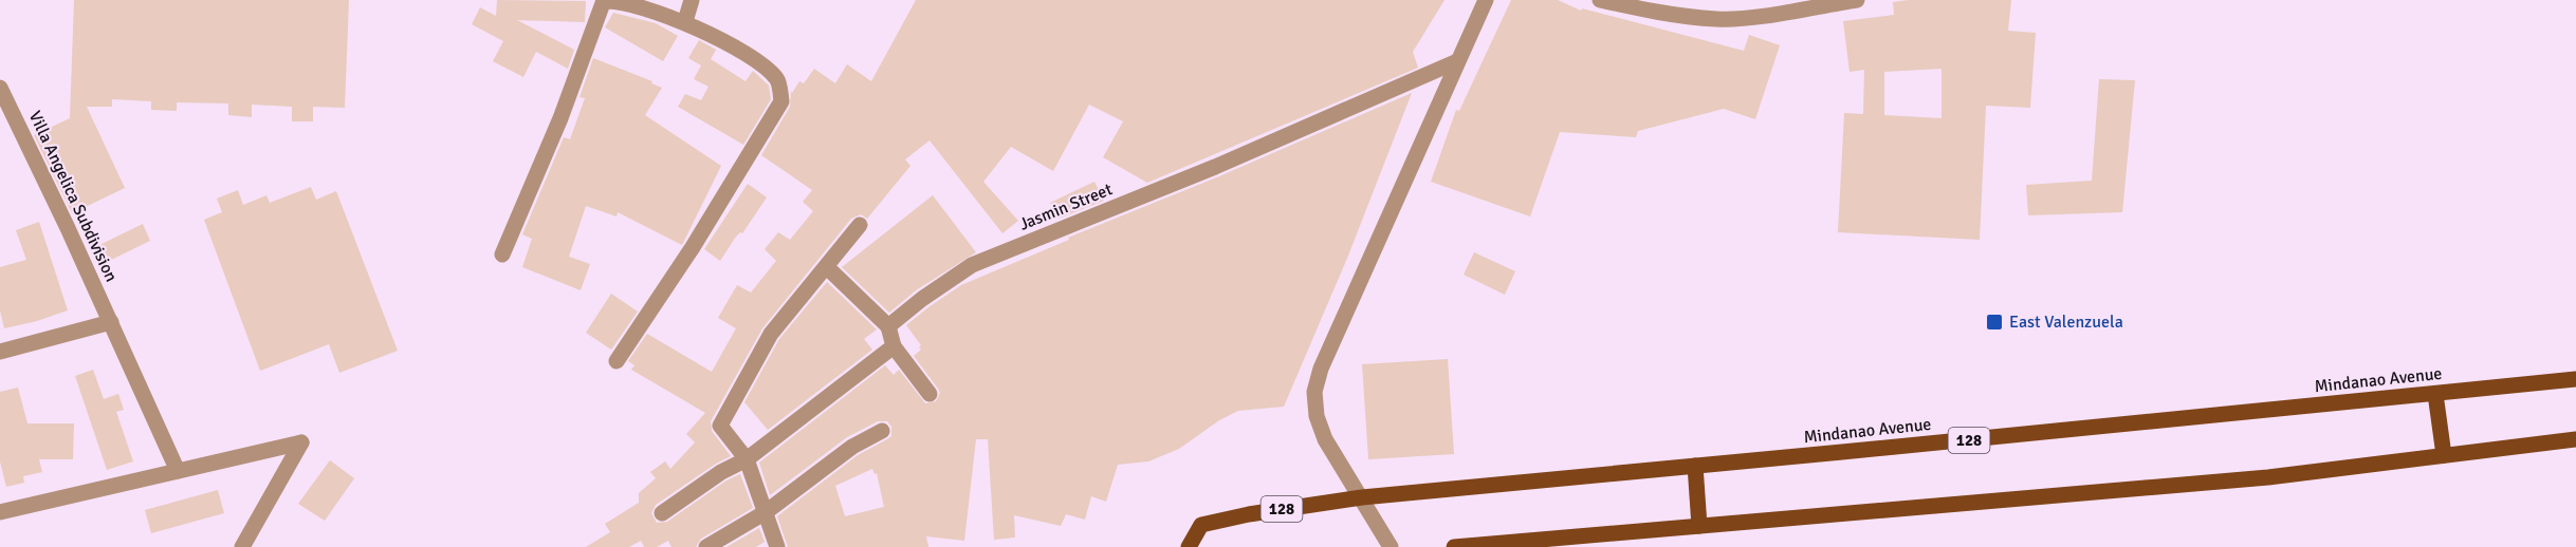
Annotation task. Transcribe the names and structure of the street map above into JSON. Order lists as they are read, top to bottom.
{
  "streets": {
    "main road": ["Mindanao Avenue", "128"],
    "street": ["Villa Angelica Subdivision", "Jasmin Street"]
  },
  "places": {
    "transit": ["East Valenzuela"]
  }
}
